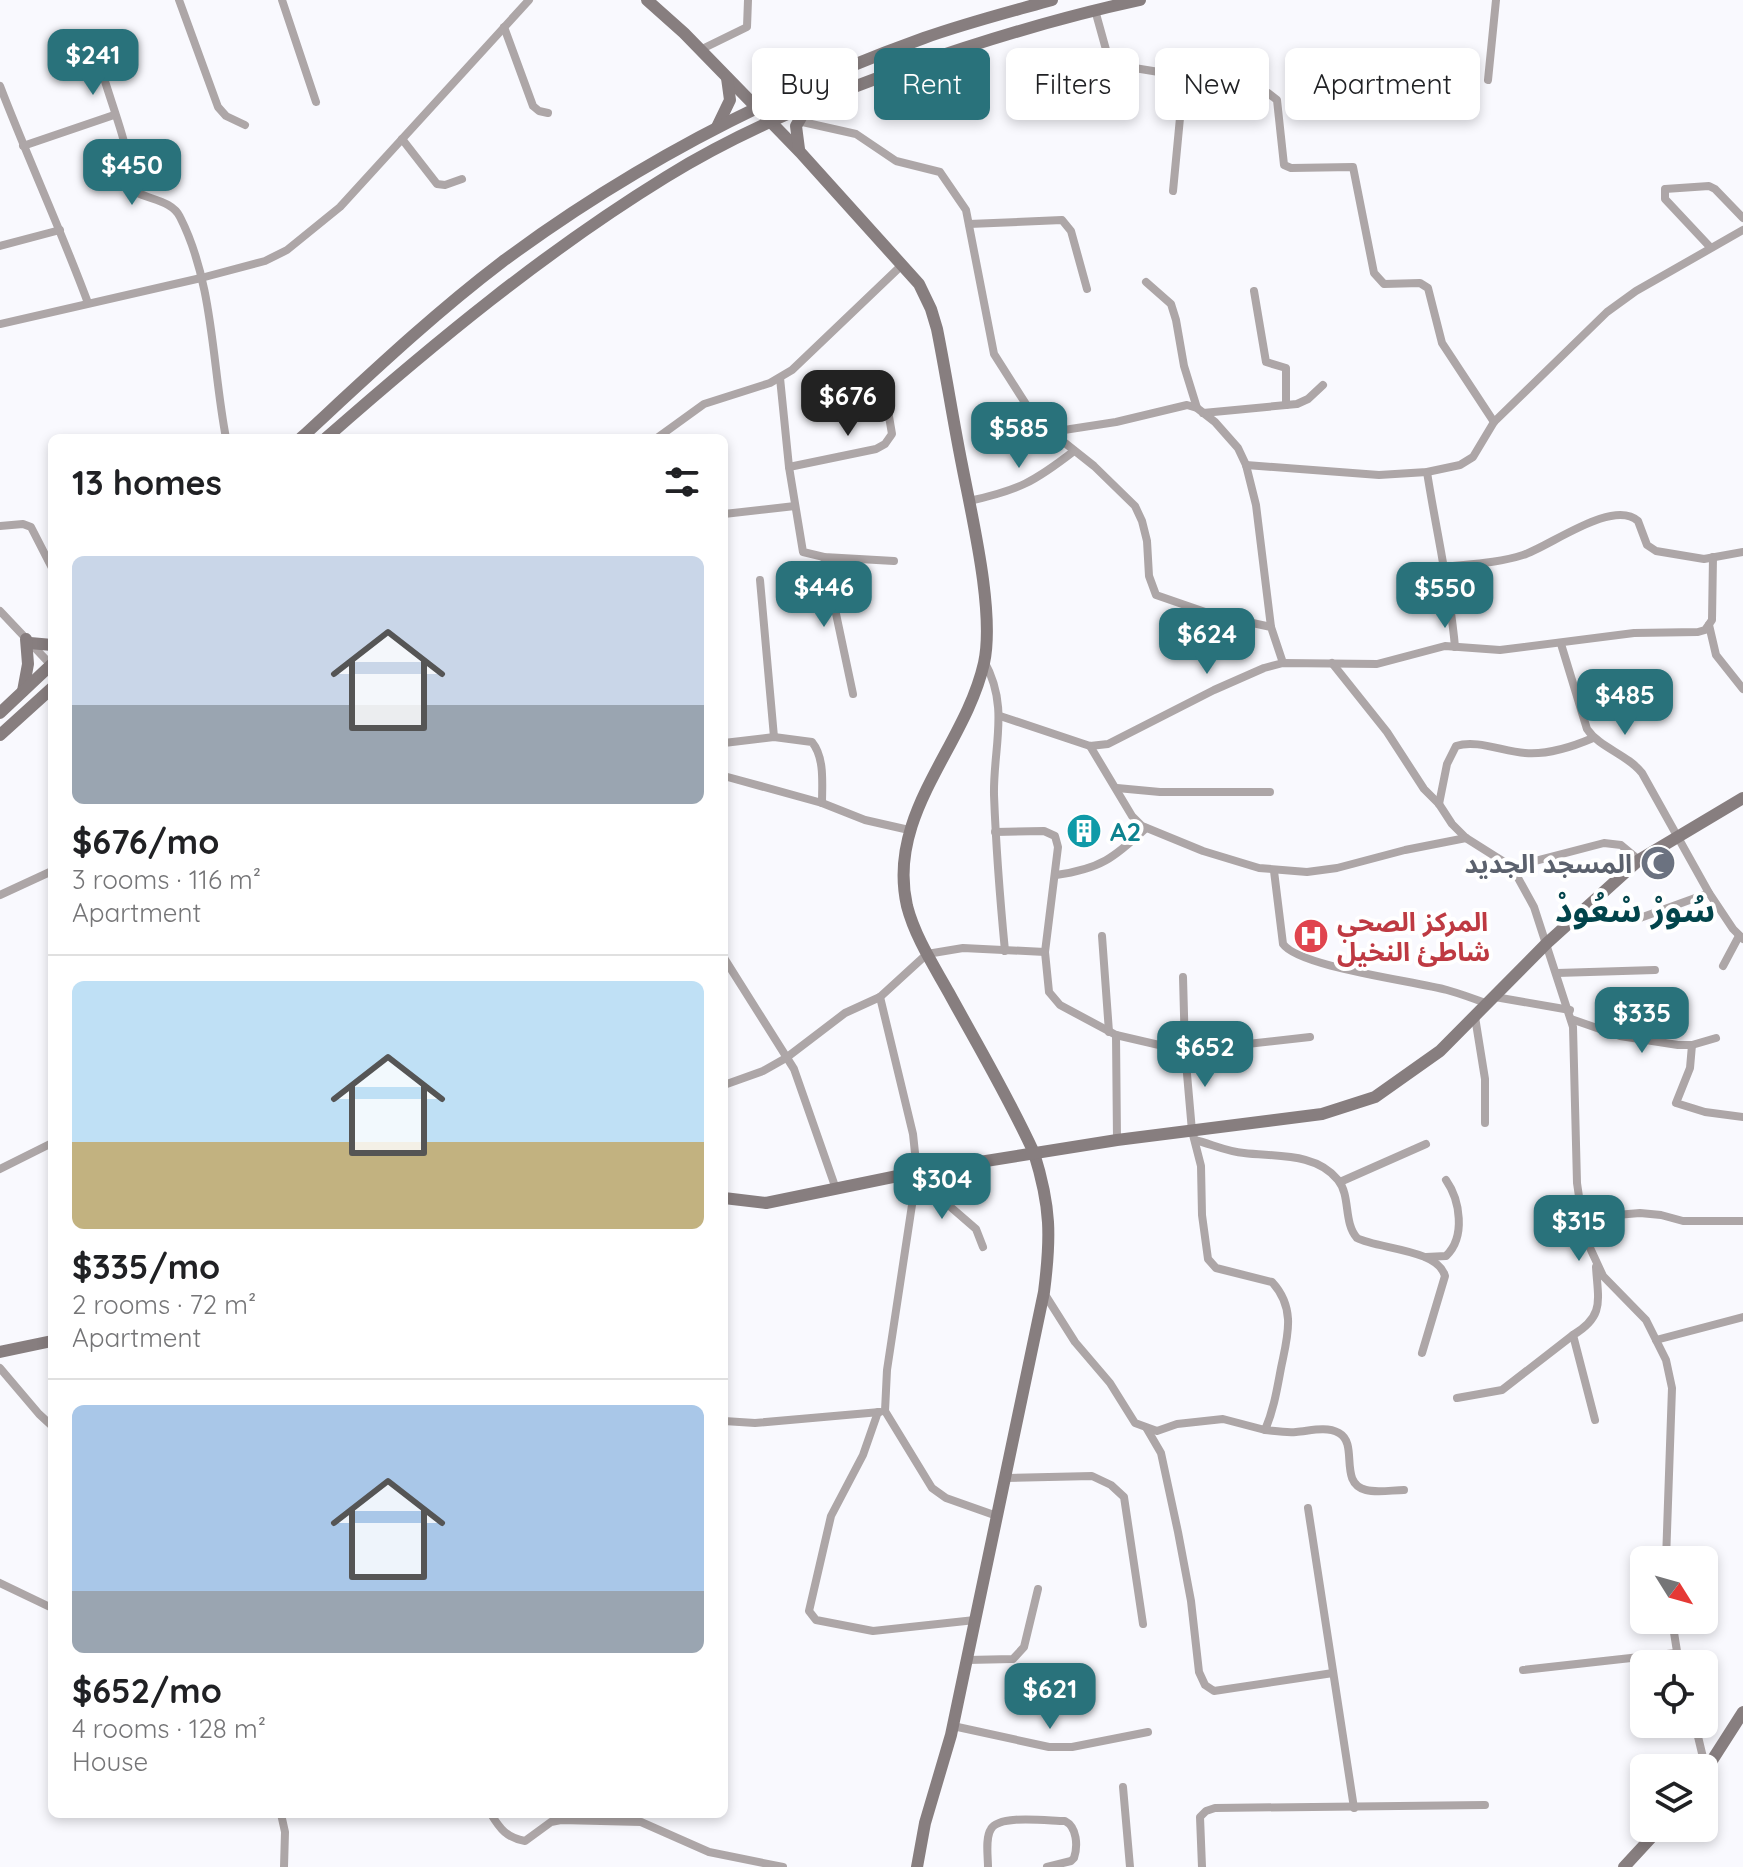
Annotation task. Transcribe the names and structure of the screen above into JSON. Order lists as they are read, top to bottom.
{
  "districts": ["سُورْ سْعُودْ"],
  "places": {
    "building": ["A2"],
    "mosque": ["المسجد الجديد"],
    "hospital": ["المركز الصحي شاطئ النخيل"]
  },
  "north": "bottom right",
  "page": {
    "price": [
      "$241",
      "$450",
      "$676",
      "$585",
      "$446",
      "$550",
      "$624",
      "$485",
      "$335",
      "$652",
      "$304",
      "$315",
      "$621"
    ],
    "chip": [
      "Buy",
      "Rent",
      "Filters",
      "New",
      "Apartment"
    ],
    "heading": "13 homes",
    "list": [
      {
        "name": "$676/mo",
        "note": "3 rooms · 116 m² · Apartment"
      },
      {
        "name": "$335/mo",
        "note": "2 rooms · 72 m² · Apartment"
      },
      {
        "name": "$652/mo",
        "note": "4 rooms · 128 m² · House"
      }
    ]
  }
}
